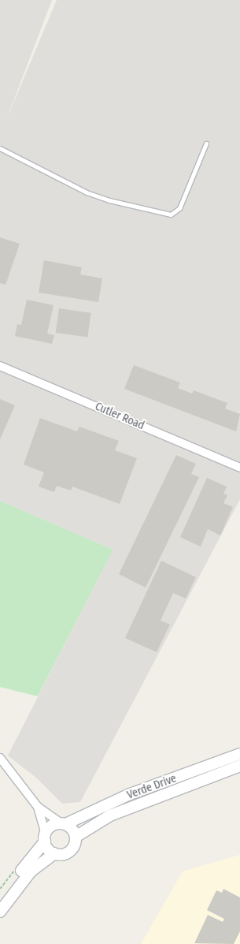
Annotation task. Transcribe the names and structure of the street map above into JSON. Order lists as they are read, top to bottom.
{
  "streets": {
    "main road": ["Verde Drive"],
    "street": ["Cutler Road"]
  }
}
